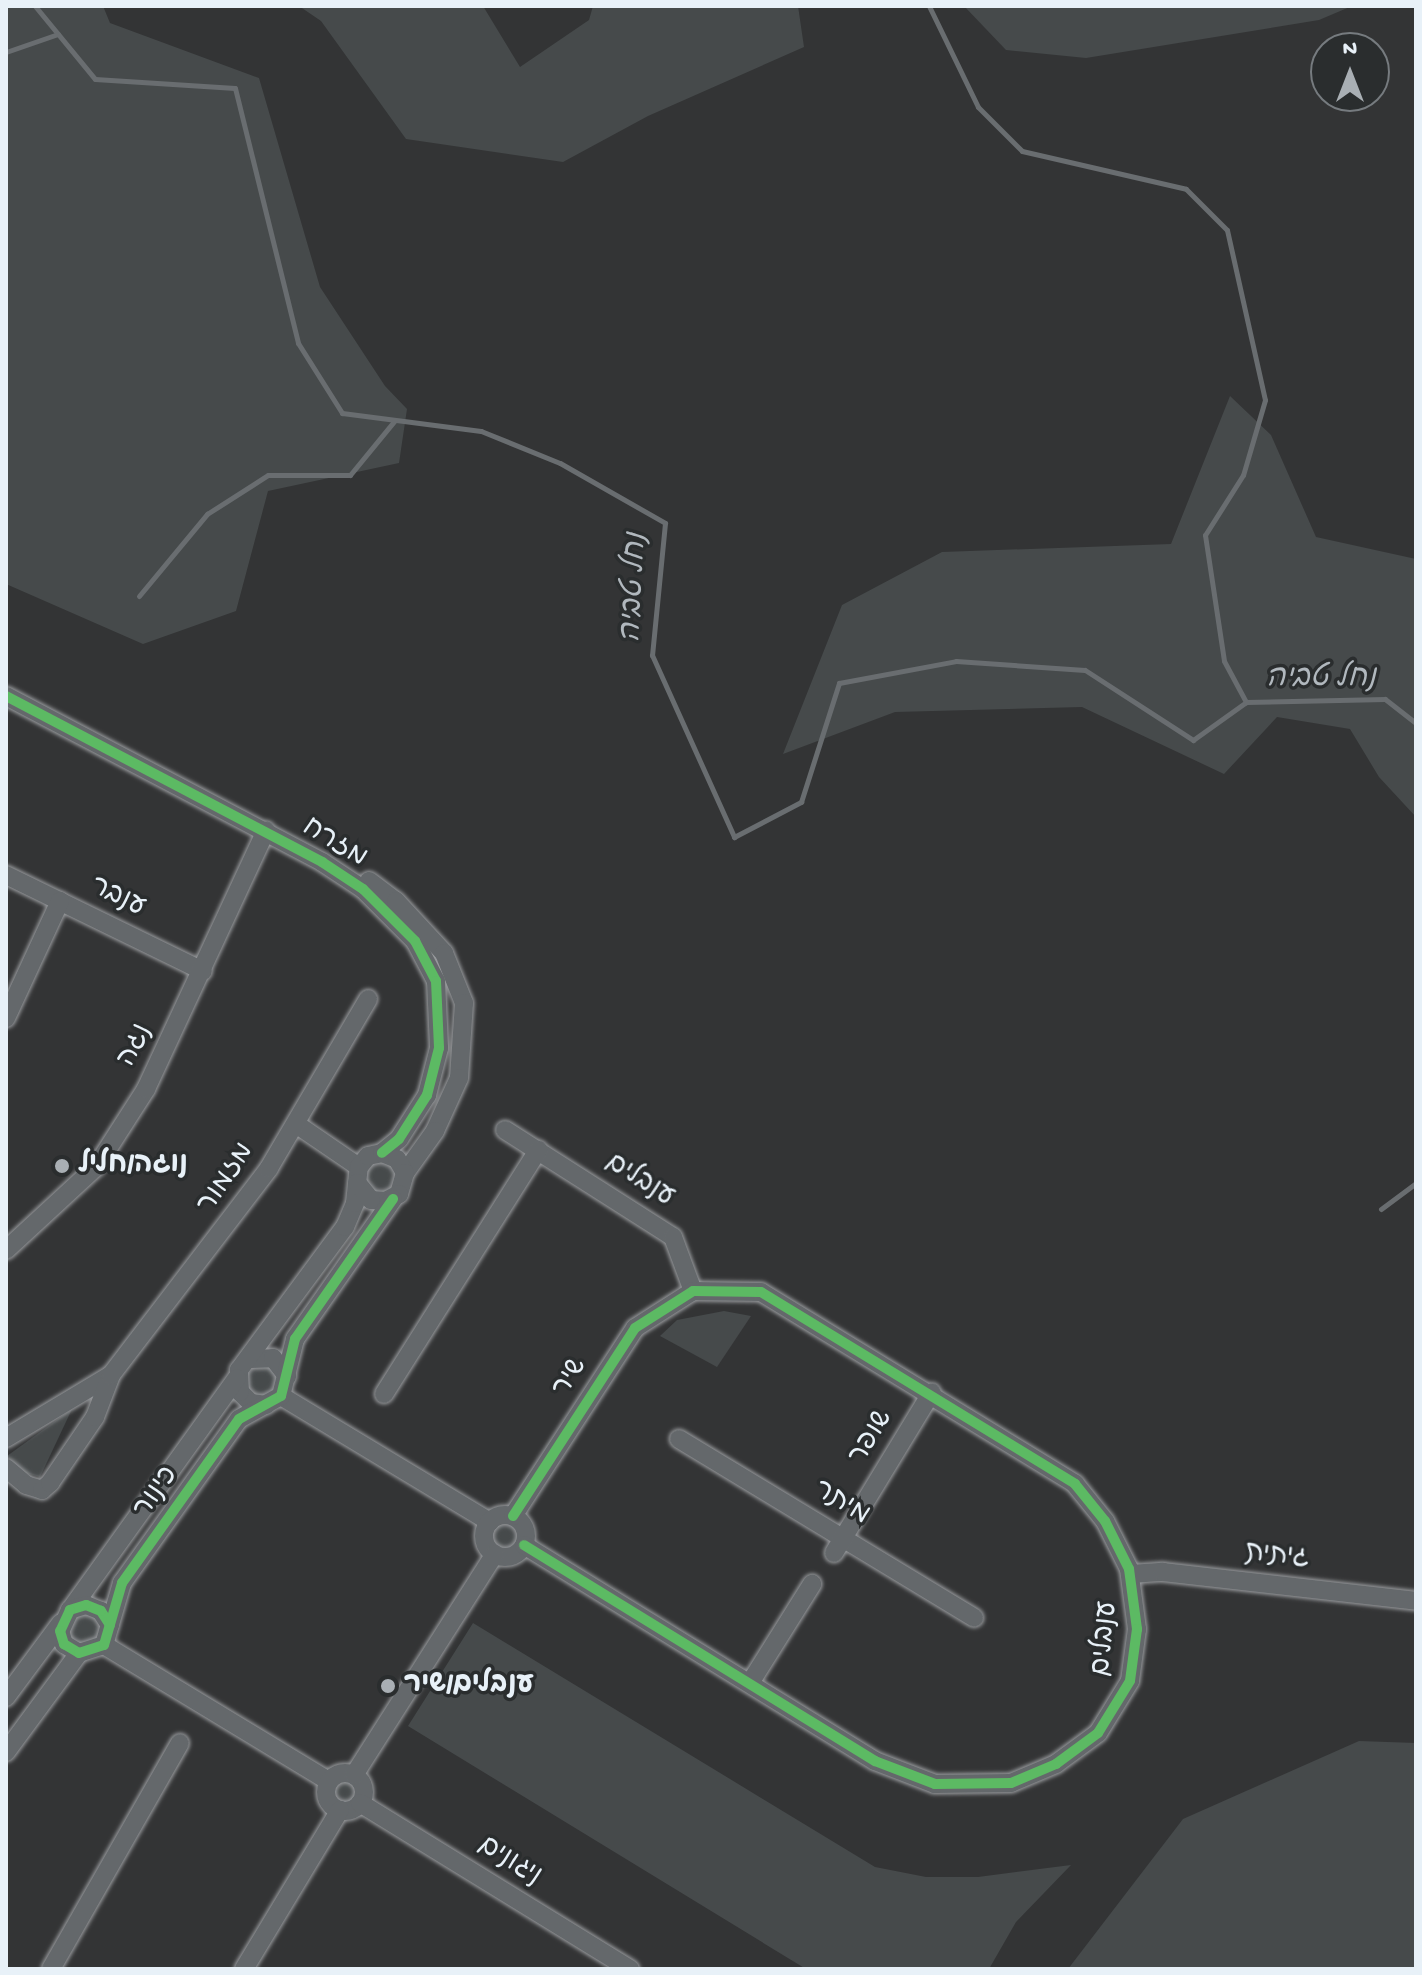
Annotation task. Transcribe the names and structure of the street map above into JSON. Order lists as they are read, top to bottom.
{
  "streets": {
    "street": [
      "מזרח",
      "ענבר",
      "נגה",
      "מזמור",
      "ענבלים",
      "שיר",
      "שופר",
      "כינור",
      "מיתר",
      "גיתית",
      "ניגונים"
    ]
  },
  "crossings": [
    ["מזרח", "נגה"],
    ["ענבר", "נגה"],
    ["ענבלים", "שיר"],
    ["ענבלים", "שופר"],
    ["ענבלים", "גיתית"],
    ["שופר", "מיתר"]
  ],
  "water": ["נחל טביה"],
  "places": ["נוגה/חליל", "ענבלים/שיר"],
  "north": "top"
}
